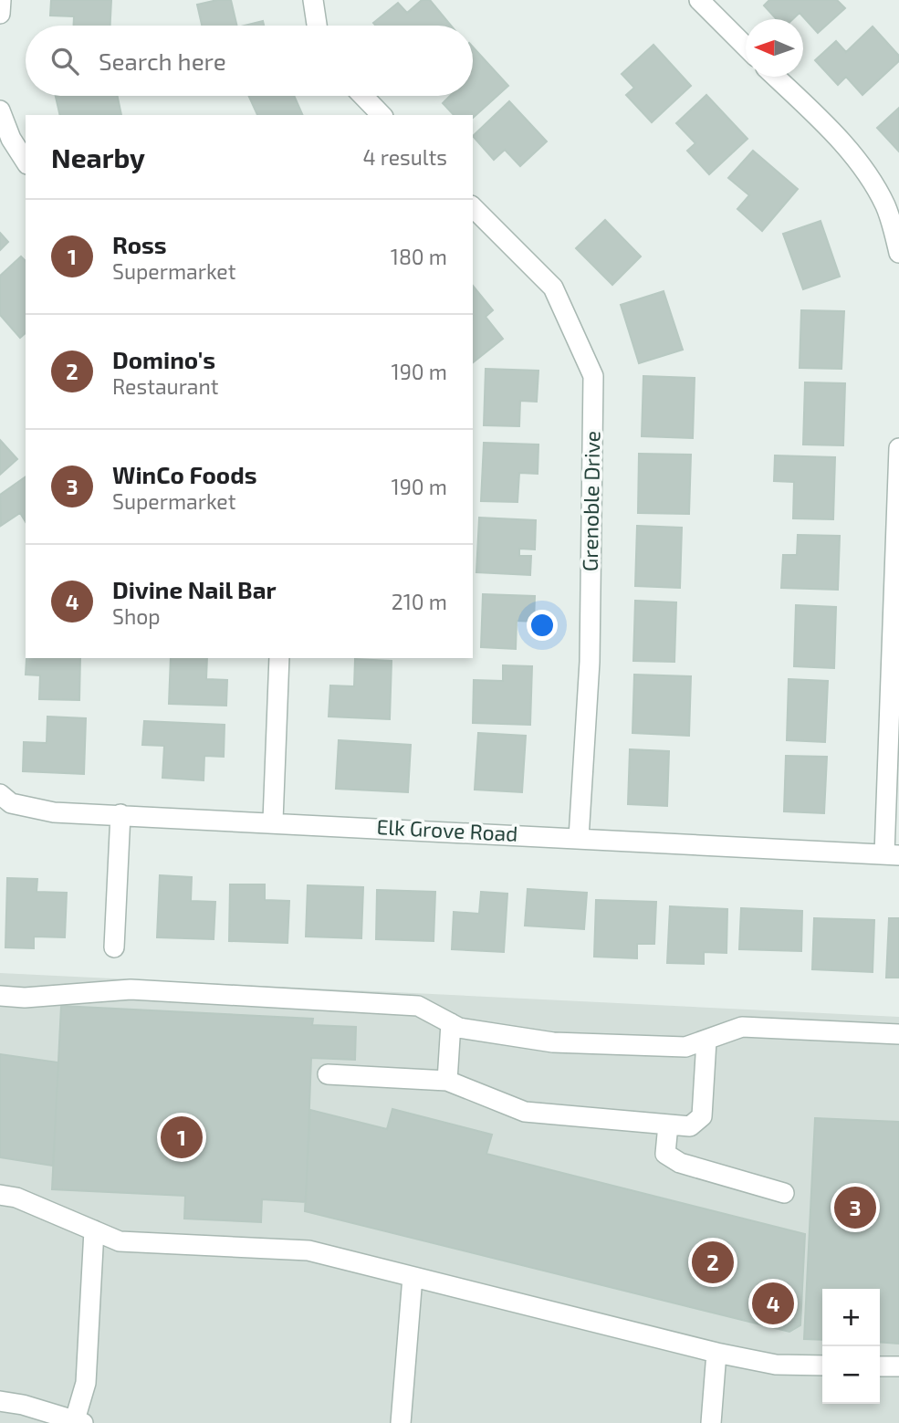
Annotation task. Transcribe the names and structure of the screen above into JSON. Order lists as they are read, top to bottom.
{
  "streets": {
    "street": ["Grenoble Drive", "Elk Grove Road"]
  },
  "crossings": [
    ["Grenoble Drive", "Elk Grove Road"]
  ],
  "north": "left",
  "page": {
    "search": "Search here",
    "heading": ["Nearby", "4 results"],
    "list": [
      {
        "mark": "1",
        "name": "Ross",
        "note": "Supermarket",
        "value": "180 m"
      },
      {
        "mark": "2",
        "name": "Domino's",
        "note": "Restaurant",
        "value": "190 m"
      },
      {
        "mark": "3",
        "name": "WinCo Foods",
        "note": "Supermarket",
        "value": "190 m"
      },
      {
        "mark": "4",
        "name": "Divine Nail Bar",
        "note": "Shop",
        "value": "210 m"
      }
    ],
    "pins": [
      "1",
      "3",
      "2",
      "4"
    ],
    "map_buttons": ["+", "−"]
  }
}
